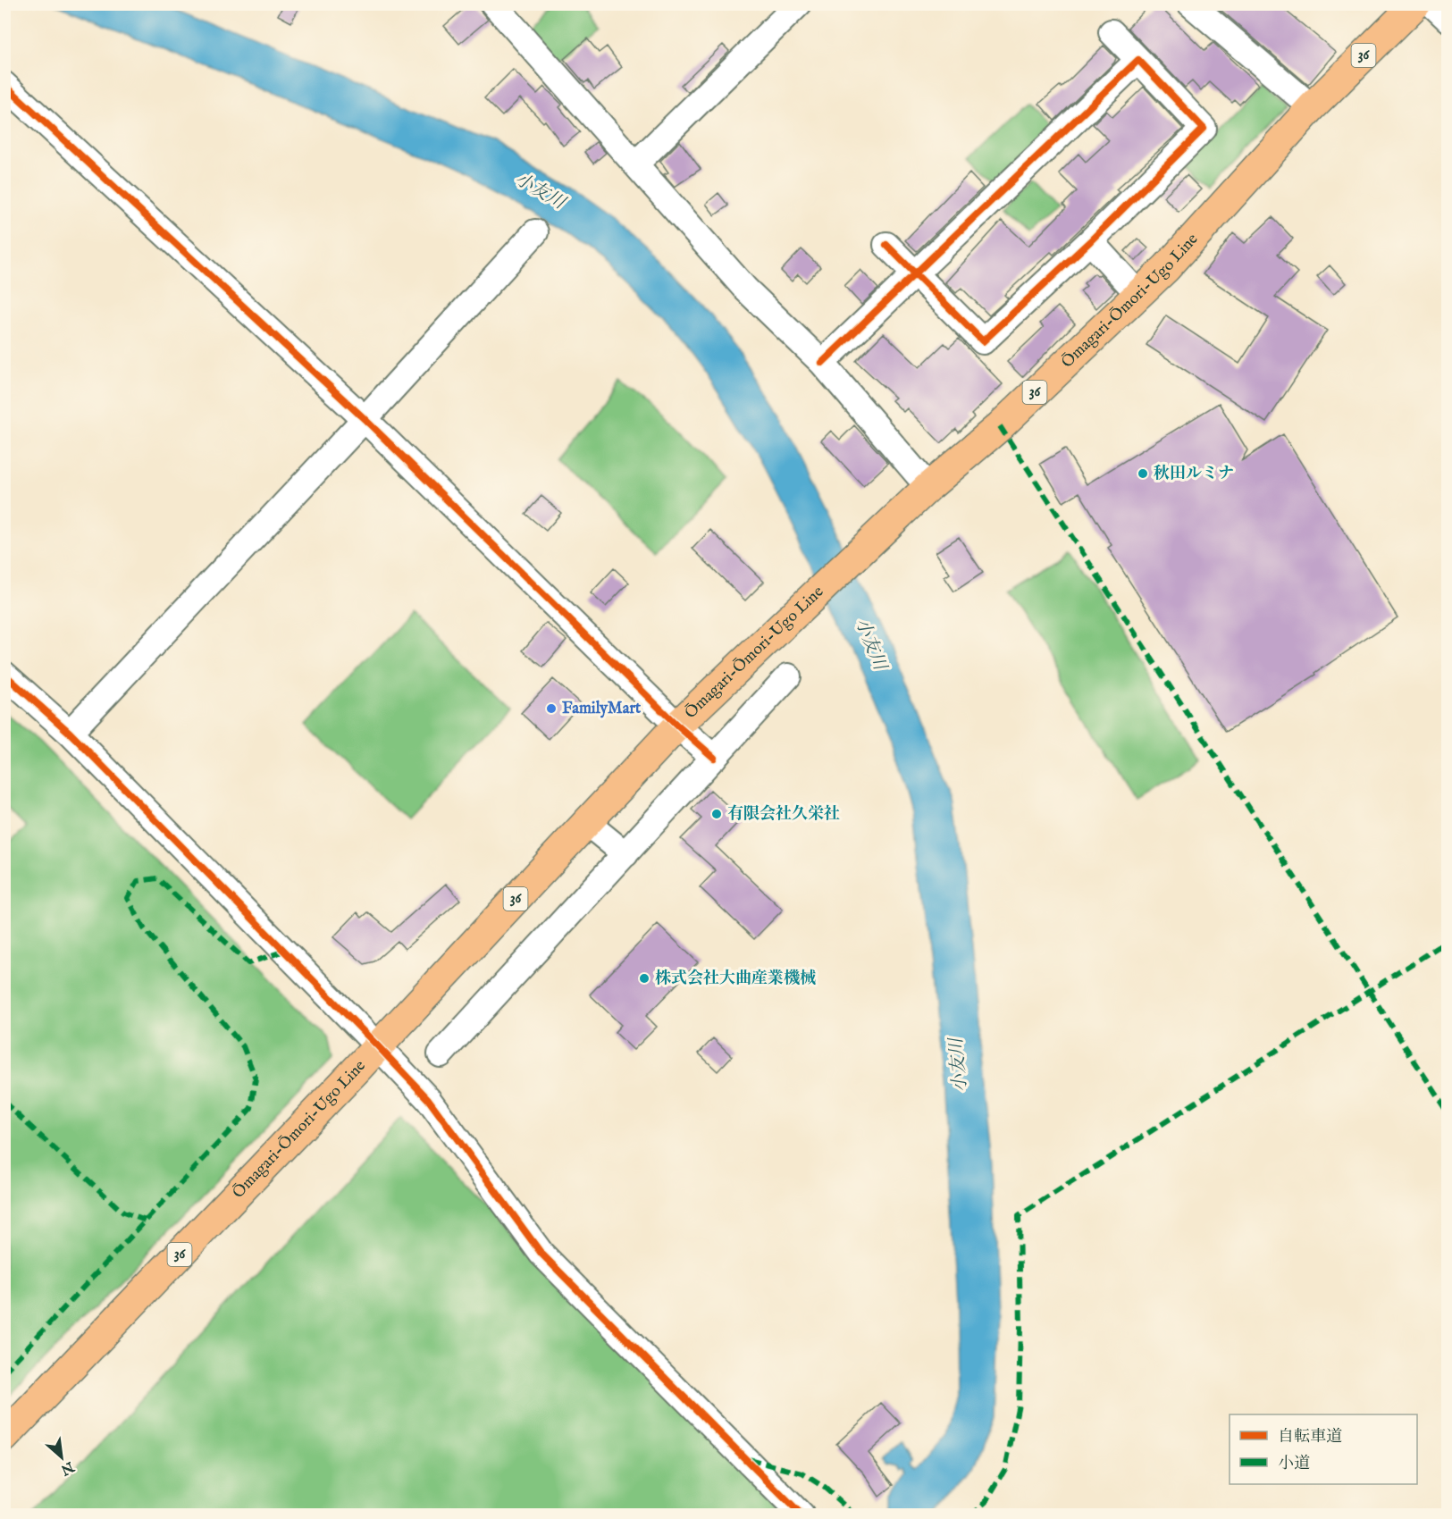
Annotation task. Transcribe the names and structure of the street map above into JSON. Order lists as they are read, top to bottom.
{
  "streets": {
    "main road": ["36", "Ōmagari-Ōmori-Ugo Line"]
  },
  "water": ["小友川"],
  "places": [
    "秋田ルミナ",
    "FamilyMart",
    "有限会社久栄社",
    "株式会社大曲産業機械"
  ],
  "legend": ["自転車道", "小道"],
  "north": "bottom right"
}
